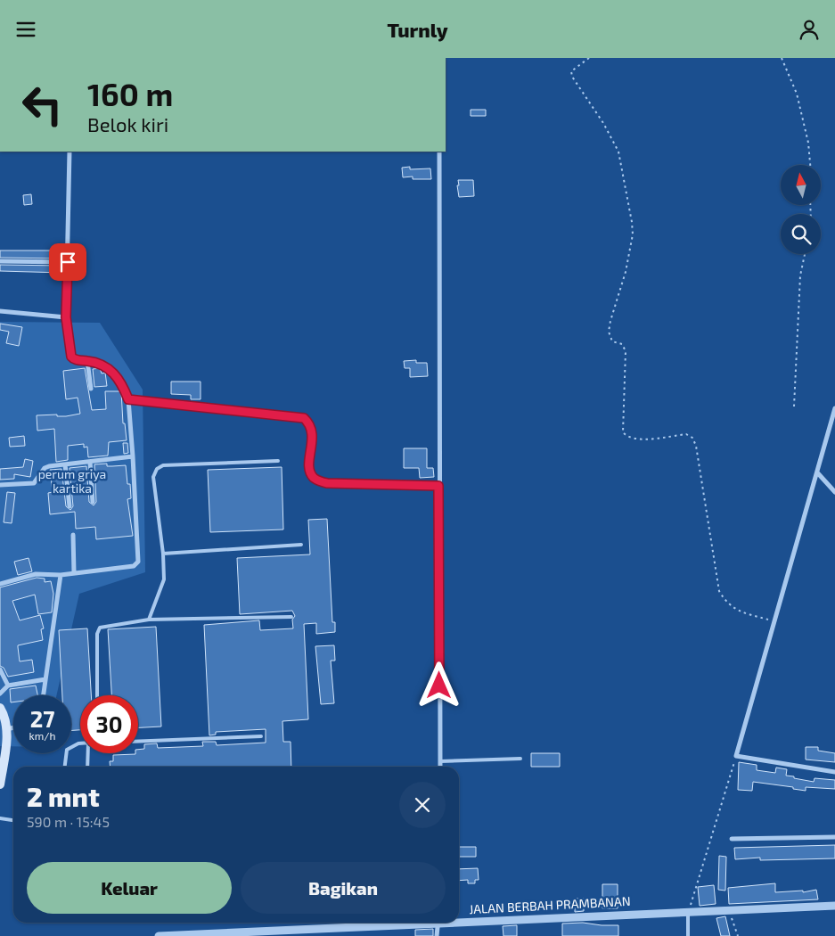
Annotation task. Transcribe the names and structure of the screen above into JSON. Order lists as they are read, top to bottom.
{
  "streets": {
    "street": ["JALAN BERBAH PRAMBANAN"]
  },
  "parks": ["perum griya kartika"],
  "north": "top",
  "page": {
    "header": "Turnly",
    "turn": ["160 m", "Belok kiri"],
    "speed": "27 km/h",
    "limit": "30",
    "heading": ["2 mnt", "590 m · 15:45"],
    "buttons": ["Keluar", "Bagikan"]
  }
}
